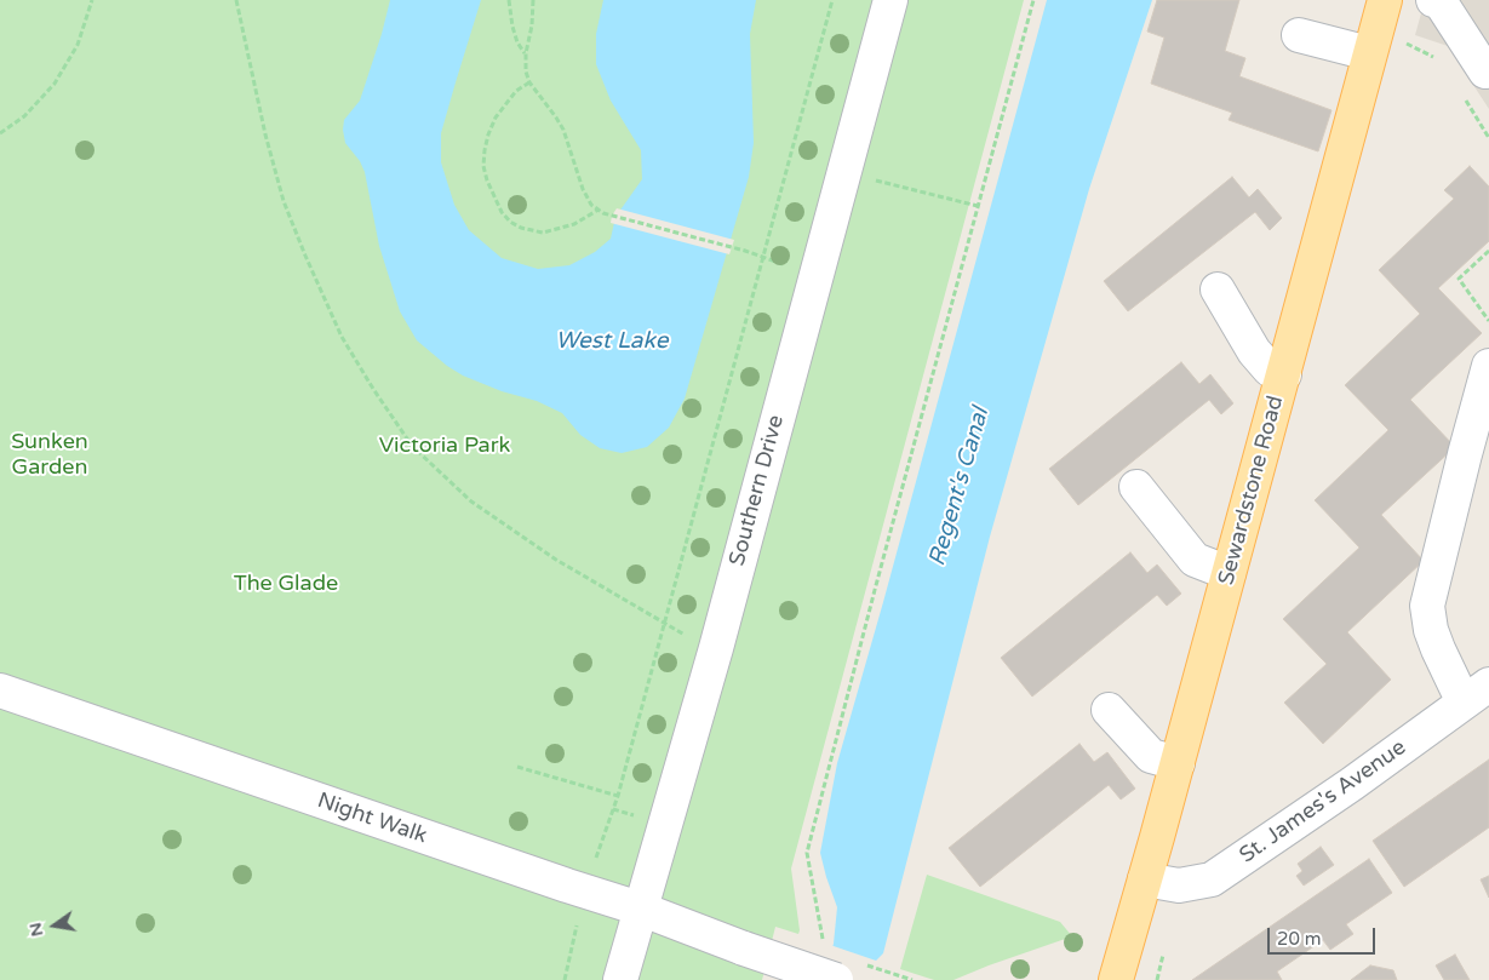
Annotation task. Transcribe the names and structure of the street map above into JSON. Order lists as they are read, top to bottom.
{
  "streets": {
    "main road": ["Sewardstone Road"],
    "street": ["Southern Drive", "St. James's Avenue", "Night Walk"]
  },
  "crossings": [
    ["Southern Drive", "Night Walk"],
    ["Sewardstone Road", "St. James's Avenue"]
  ],
  "water": ["West Lake", "Regent's Canal"],
  "parks": ["Sunken Garden", "Victoria Park", "The Glade"],
  "scale_bar": "20 m",
  "north": "left"
}
